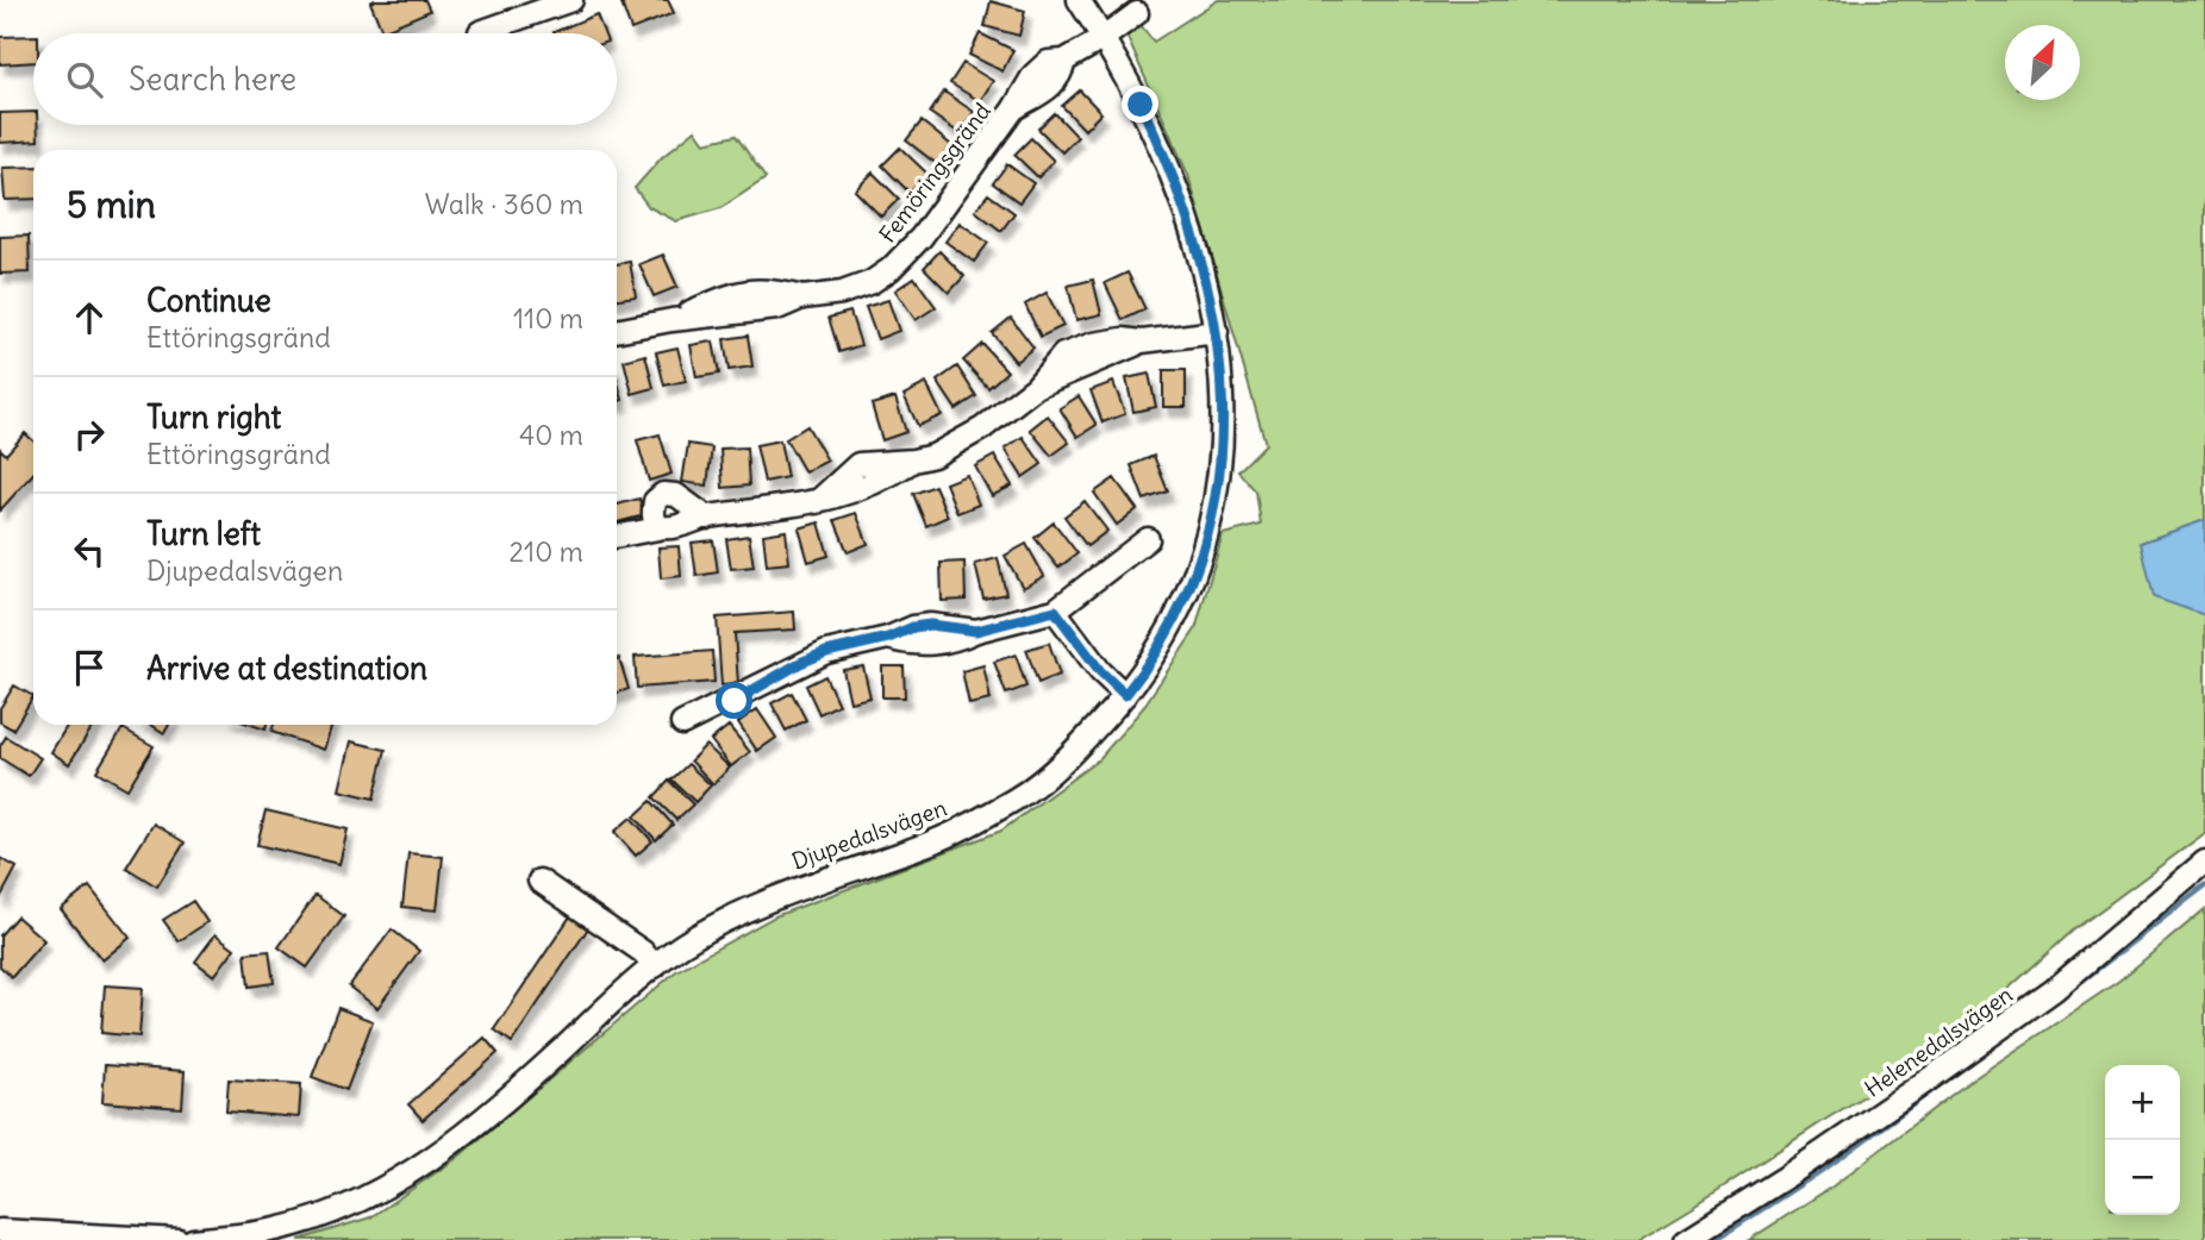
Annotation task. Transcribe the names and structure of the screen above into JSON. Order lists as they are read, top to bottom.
{
  "streets": {
    "street": ["Femöringsgränd", "Djupedalsvägen", "Helenedalsvägen"]
  },
  "crossings": [
    ["Femöringsgränd", "Djupedalsvägen"]
  ],
  "north": "top right",
  "page": {
    "search": "Search here",
    "heading": ["5 min", "Walk · 360 m"],
    "list": [
      ["Continue", "Ettöringsgränd", "110 m"],
      ["Turn right", "Ettöringsgränd", "40 m"],
      ["Turn left", "Djupedalsvägen", "210 m"],
      "Arrive at destination"
    ],
    "map_buttons": ["+", "−"]
  }
}
